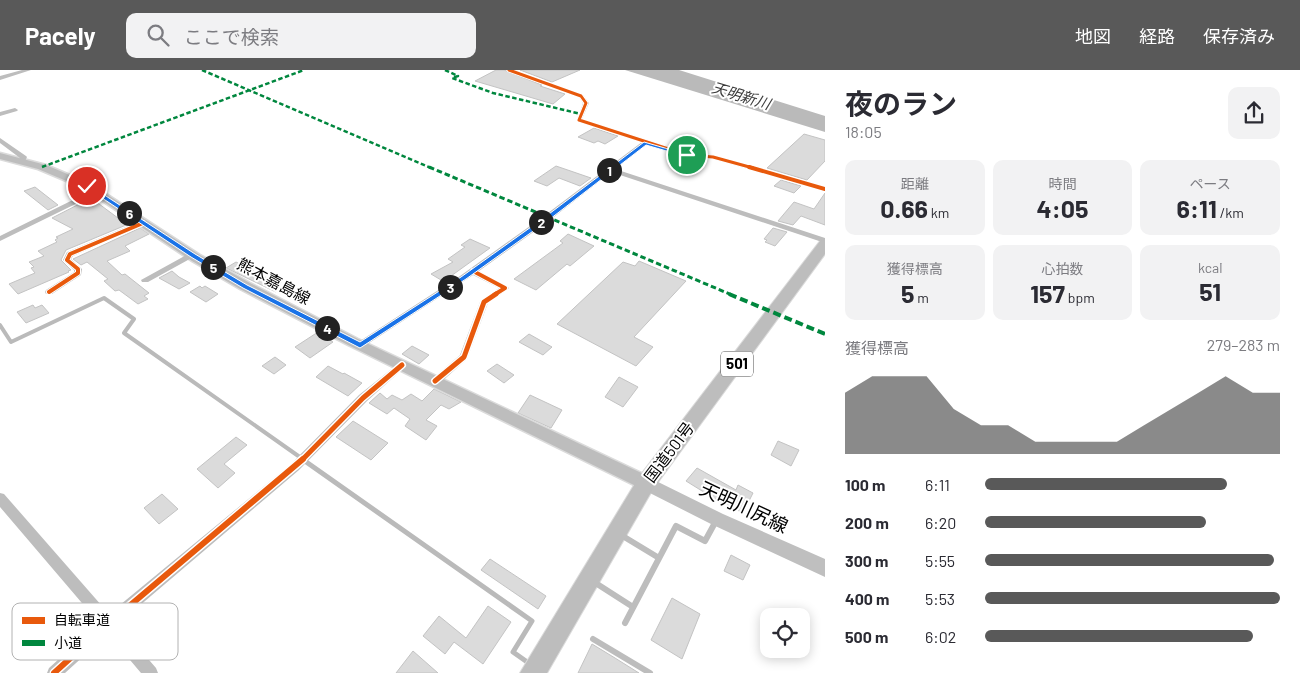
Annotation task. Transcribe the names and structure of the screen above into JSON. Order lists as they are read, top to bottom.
{
  "streets": {
    "highway": ["501", "国道501号"],
    "main road": ["熊本嘉島線", "天明川尻線"]
  },
  "crossings": [
    ["熊本嘉島線", "国道501号"],
    ["熊本嘉島線", "天明川尻線"],
    ["国道501号", "天明川尻線"]
  ],
  "water": ["天明新川"],
  "legend": ["自転車道", "小道"],
  "page": {
    "header": "Pacely",
    "search": "ここで検索",
    "nav": ["地図", "経路", "保存済み"],
    "heading": ["夜のラン", "18:05"],
    "stats": [
      ["距離", "0.66 km"],
      ["時間", "4:05"],
      ["ペース", "6:11 /km"],
      ["獲得標高", "5 m"],
      ["心拍数", "157 bpm"],
      ["kcal", "51"]
    ],
    "pins": [
      "1",
      "6",
      "2",
      "5",
      "3",
      "4"
    ],
    "chart": ["獲得標高", "279–283 m"],
    "list": [
      {
        "name": "100 m",
        "note": "6:11"
      },
      {
        "name": "200 m",
        "note": "6:20"
      },
      {
        "name": "300 m",
        "note": "5:55"
      },
      {
        "name": "400 m",
        "note": "5:53"
      },
      {
        "name": "500 m",
        "note": "6:02"
      }
    ]
  }
}
